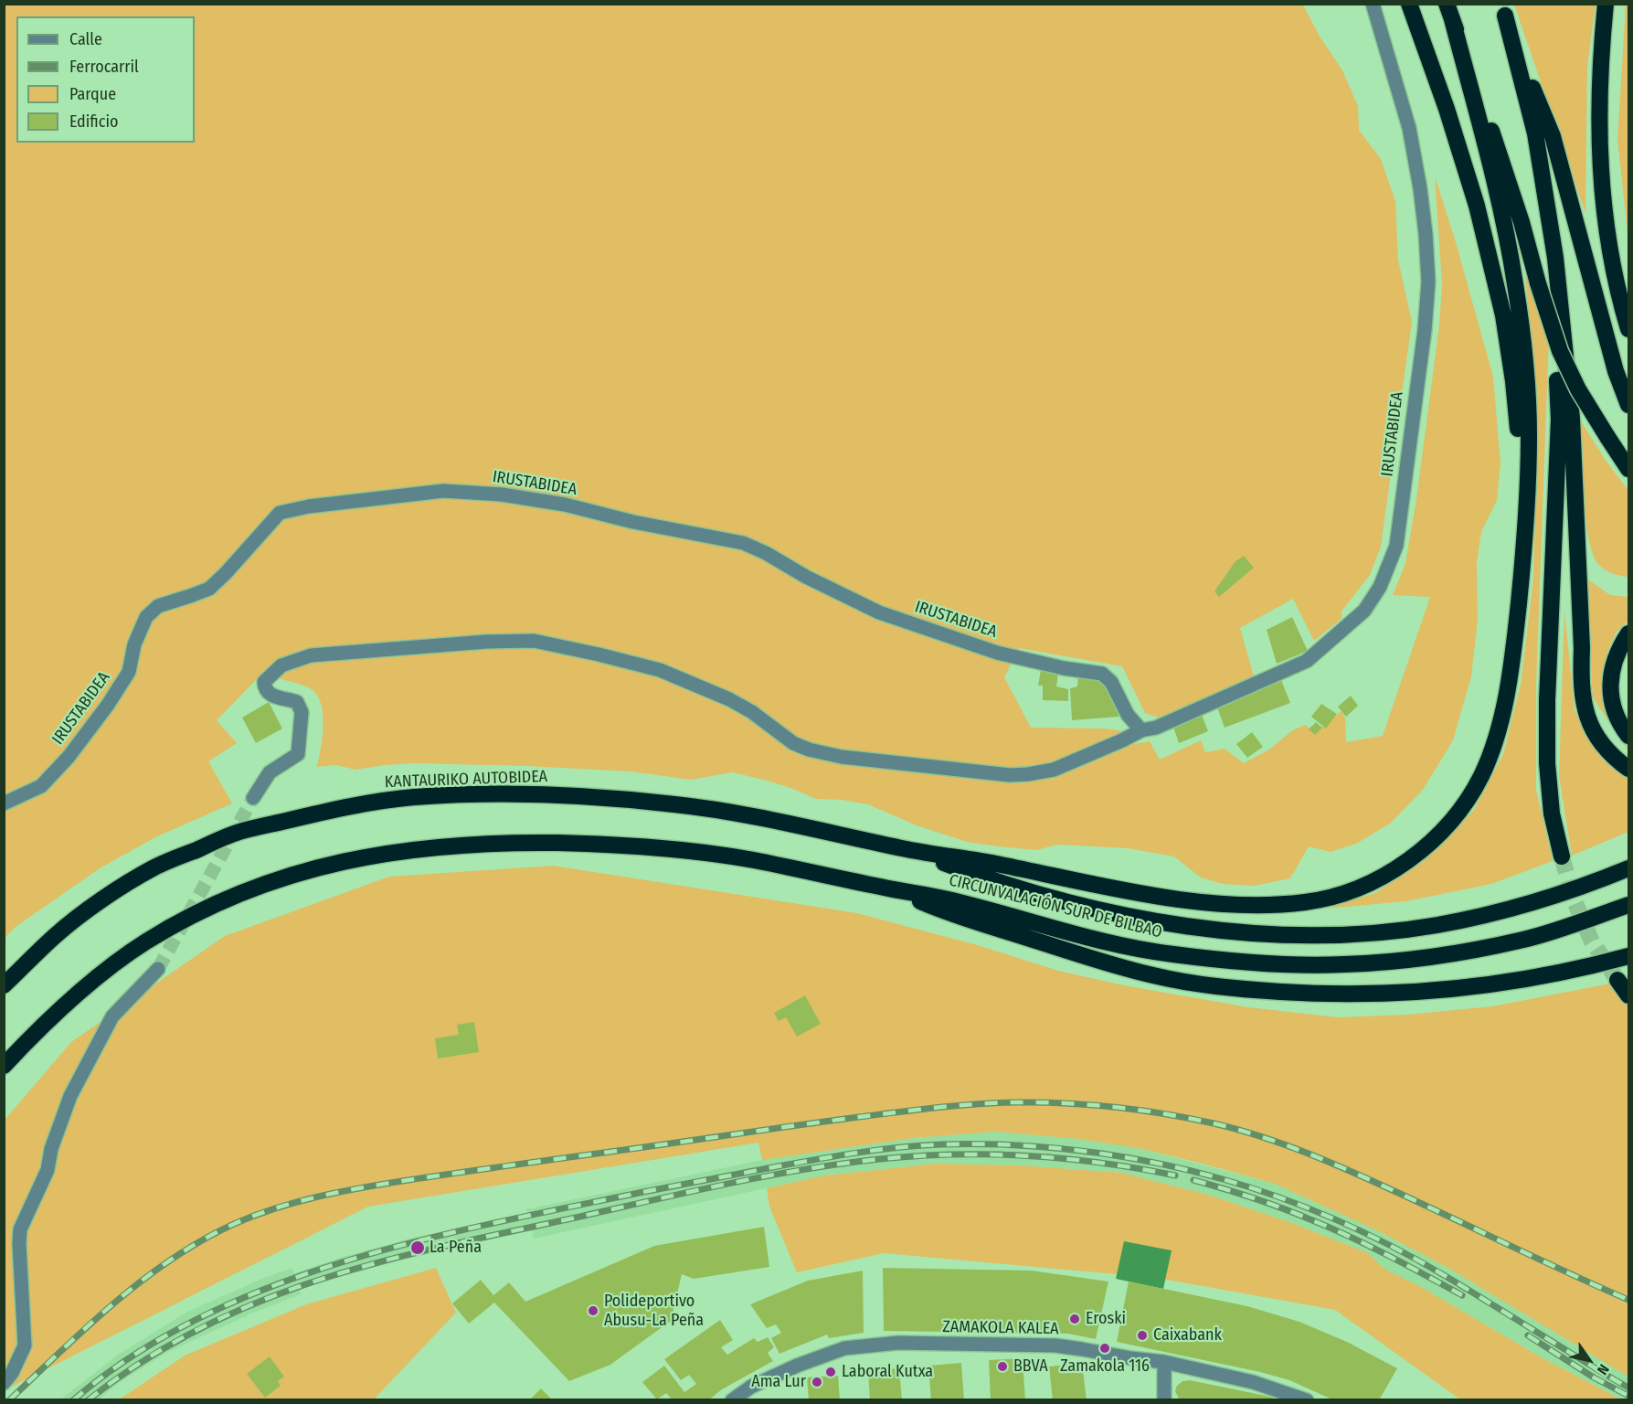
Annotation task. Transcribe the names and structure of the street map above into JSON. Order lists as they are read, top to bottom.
{
  "streets": {
    "highway": ["KANTAURIKO AUTOBIDEA", "CIRCUNVALACIÓN SUR DE BILBAO"],
    "street": ["IRUSTABIDEA", "ZAMAKOLA KALEA"]
  },
  "places": [
    "La Peña",
    "Polideportivo Abusu-La Peña",
    "Eroski",
    "Caixabank",
    "Zamakola 116",
    "BBVA",
    "Laboral Kutxa",
    "Ama Lur"
  ],
  "legend": [
    "Calle",
    "Ferrocarril",
    "Parque",
    "Edificio"
  ],
  "north": "bottom right"
}
